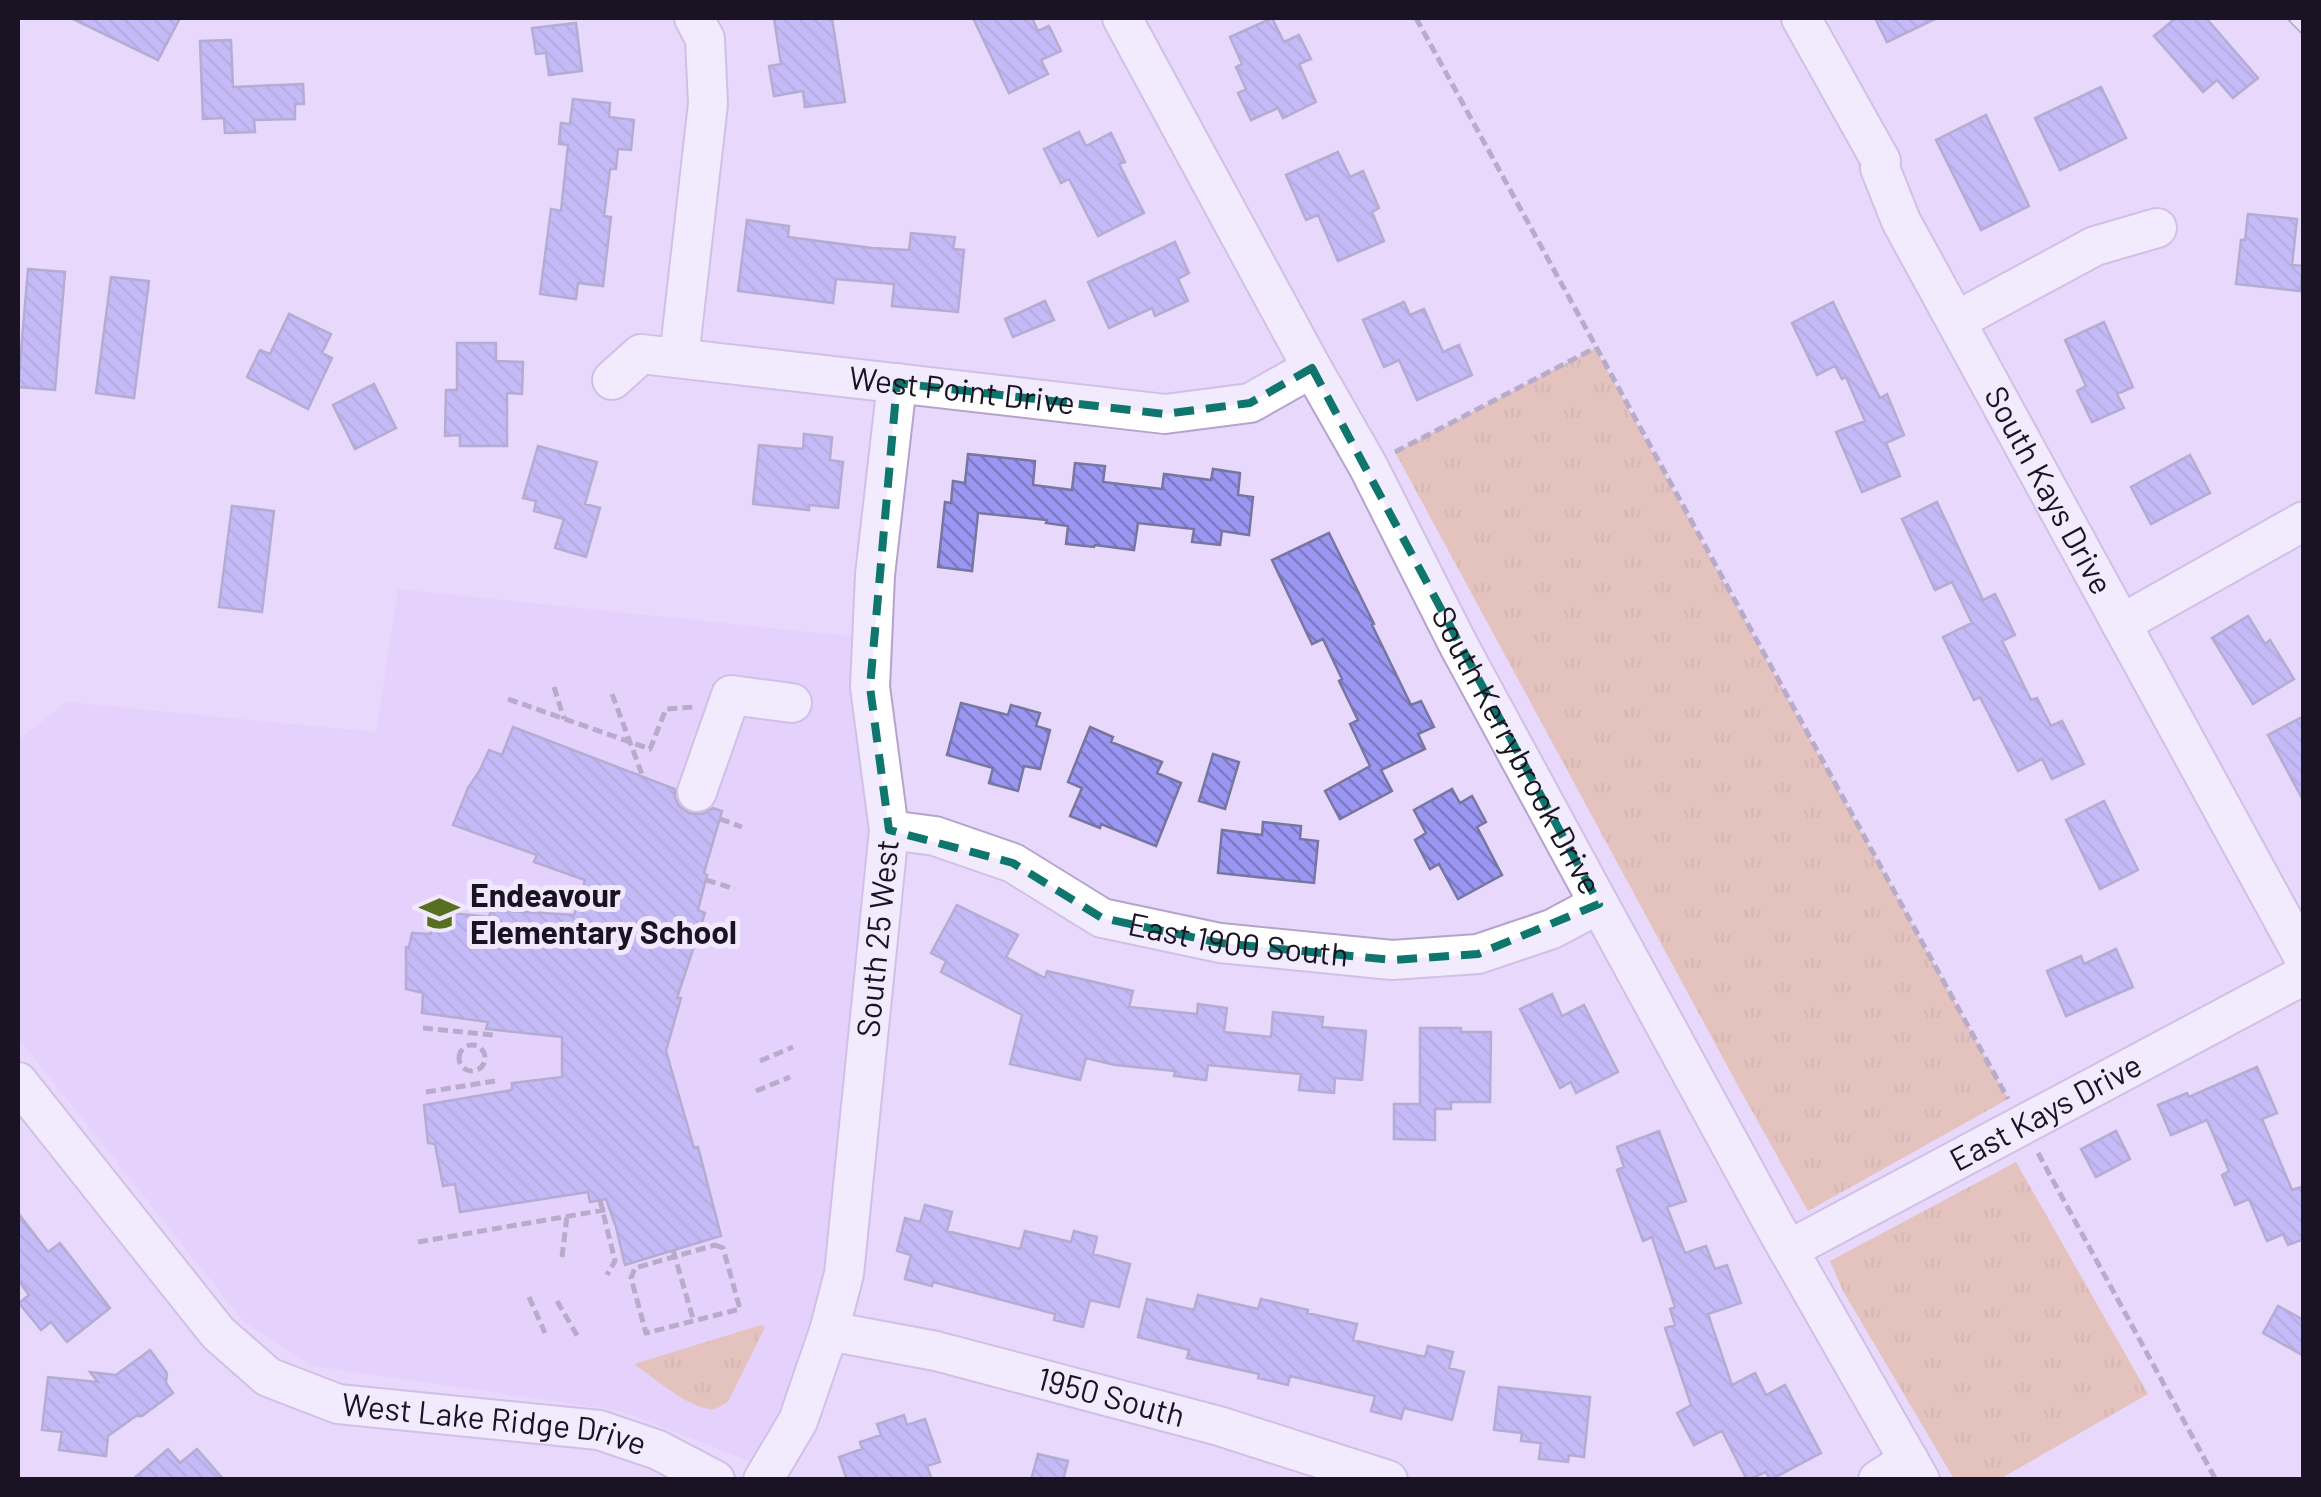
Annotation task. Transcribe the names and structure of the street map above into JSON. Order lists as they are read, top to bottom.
{
  "streets": {
    "street": [
      "West Point Drive",
      "South Kays Drive",
      "South Kerrybrook Drive",
      "South 25 West",
      "East 1900 South",
      "East Kays Drive",
      "1950 South",
      "West Lake Ridge Drive"
    ]
  },
  "crossings": [
    ["West Point Drive", "South Kerrybrook Drive"],
    ["West Point Drive", "South 25 West"],
    ["South Kerrybrook Drive", "East 1900 South"],
    ["South Kerrybrook Drive", "East Kays Drive"],
    ["South 25 West", "East 1900 South"],
    ["South 25 West", "1950 South"]
  ],
  "places": {
    "school or university": ["Endeavour Elementary School"]
  }
}
